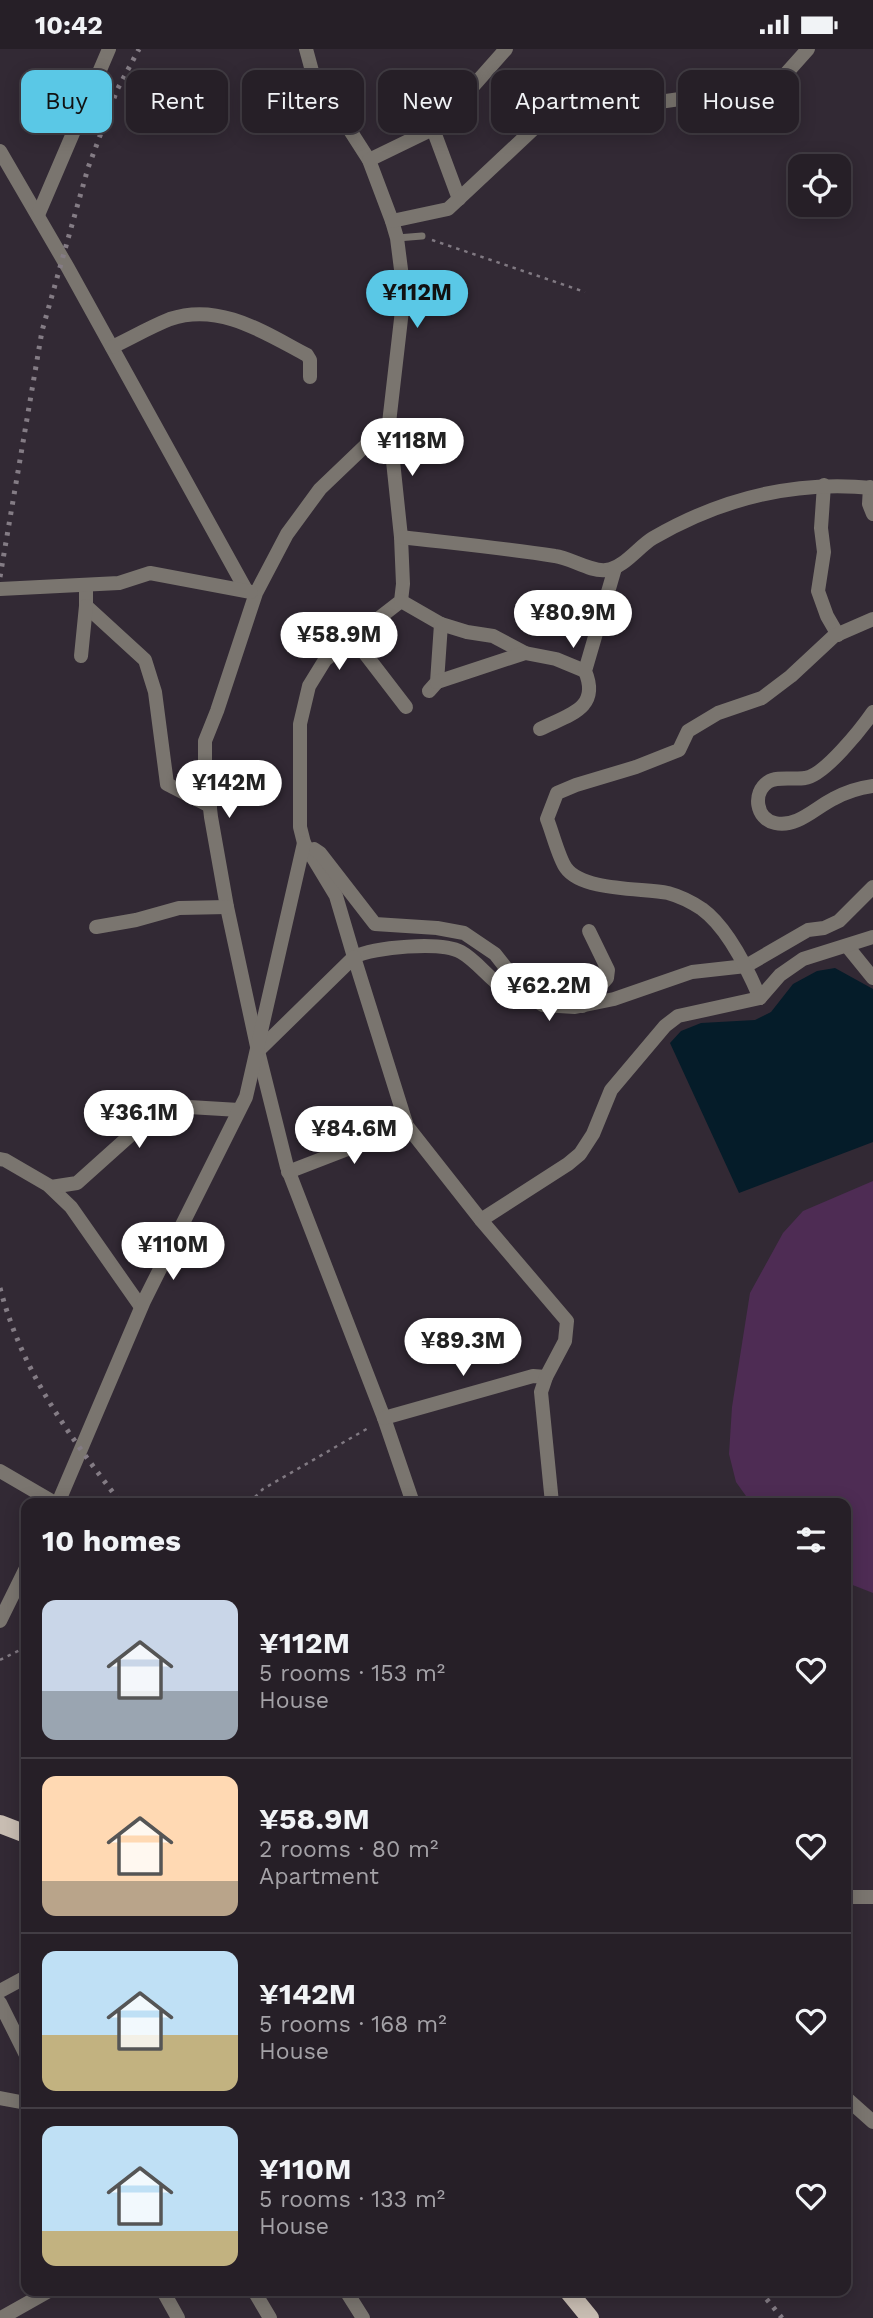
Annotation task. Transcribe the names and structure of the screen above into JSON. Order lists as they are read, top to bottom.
{
  "page": {
    "status": "10:42",
    "chip": [
      "Buy",
      "Rent",
      "Filters",
      "New",
      "Apartment",
      "House"
    ],
    "price": [
      "¥112M",
      "¥118M",
      "¥80.9M",
      "¥58.9M",
      "¥142M",
      "¥62.2M",
      "¥36.1M",
      "¥84.6M",
      "¥110M",
      "¥89.3M"
    ],
    "heading": "10 homes",
    "list": [
      {
        "name": "¥112M",
        "note": "5 rooms · 153 m² · House"
      },
      {
        "name": "¥58.9M",
        "note": "2 rooms · 80 m² · Apartment"
      },
      {
        "name": "¥142M",
        "note": "5 rooms · 168 m² · House"
      },
      {
        "name": "¥110M",
        "note": "5 rooms · 133 m² · House"
      }
    ]
  }
}
